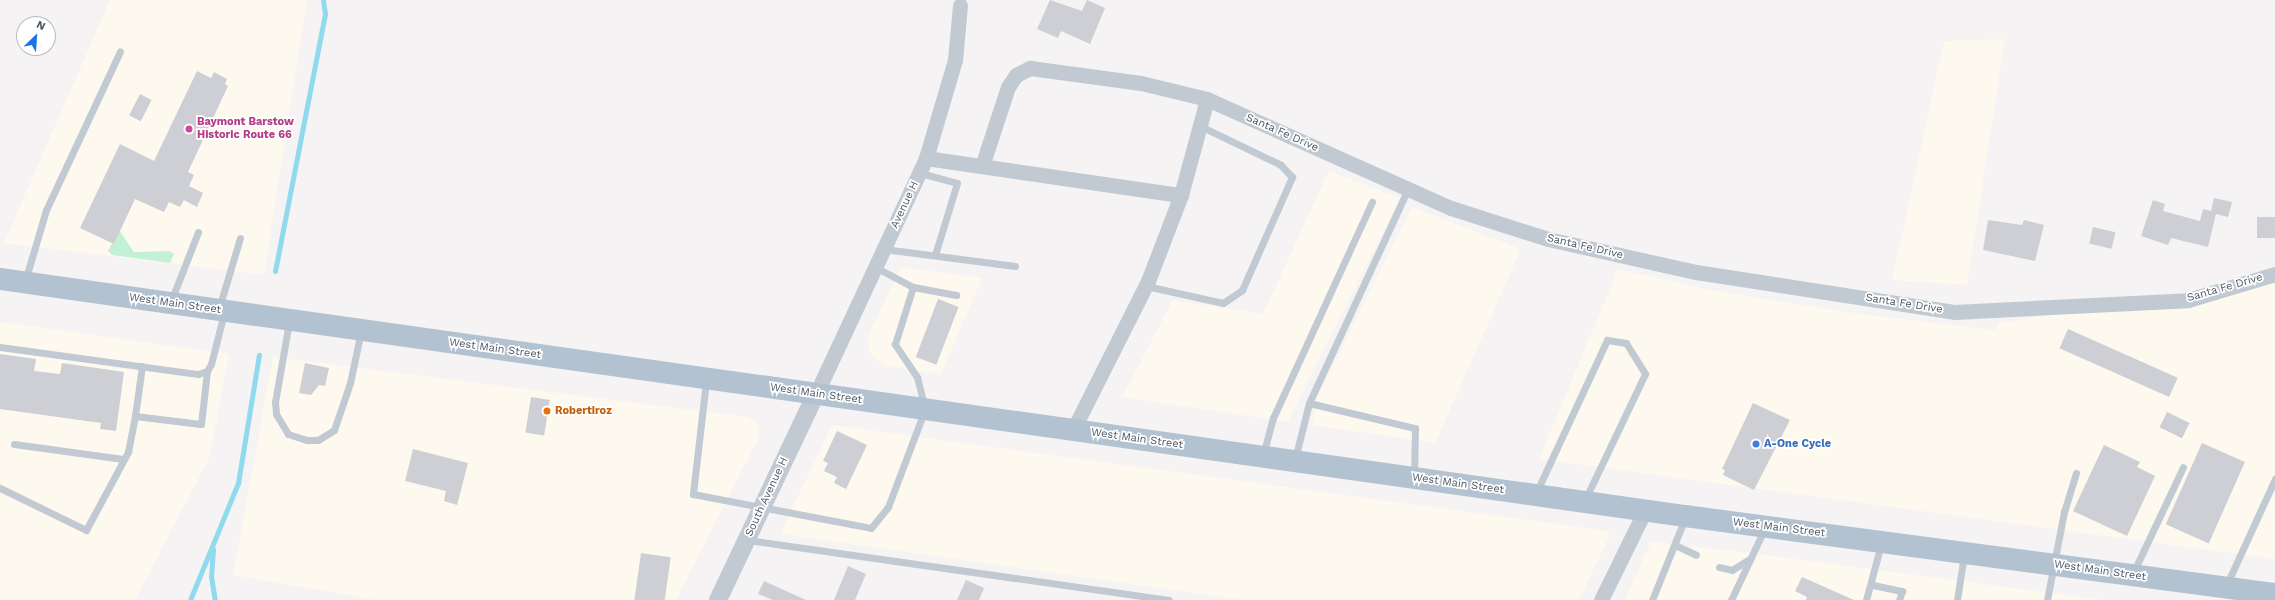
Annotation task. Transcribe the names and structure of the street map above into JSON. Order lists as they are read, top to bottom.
{
  "streets": {
    "main road": ["West Main Street"],
    "street": ["Santa Fe Drive", "Avenue H", "South Avenue H"]
  },
  "crossings": [
    ["Avenue H", "West Main Street"],
    ["Avenue H", "South Avenue H"],
    ["West Main Street", "South Avenue H"]
  ],
  "places": ["Baymont Barstow Historic Route 66", "Robertiroz", "A-One Cycle"],
  "north": "top right"
}
